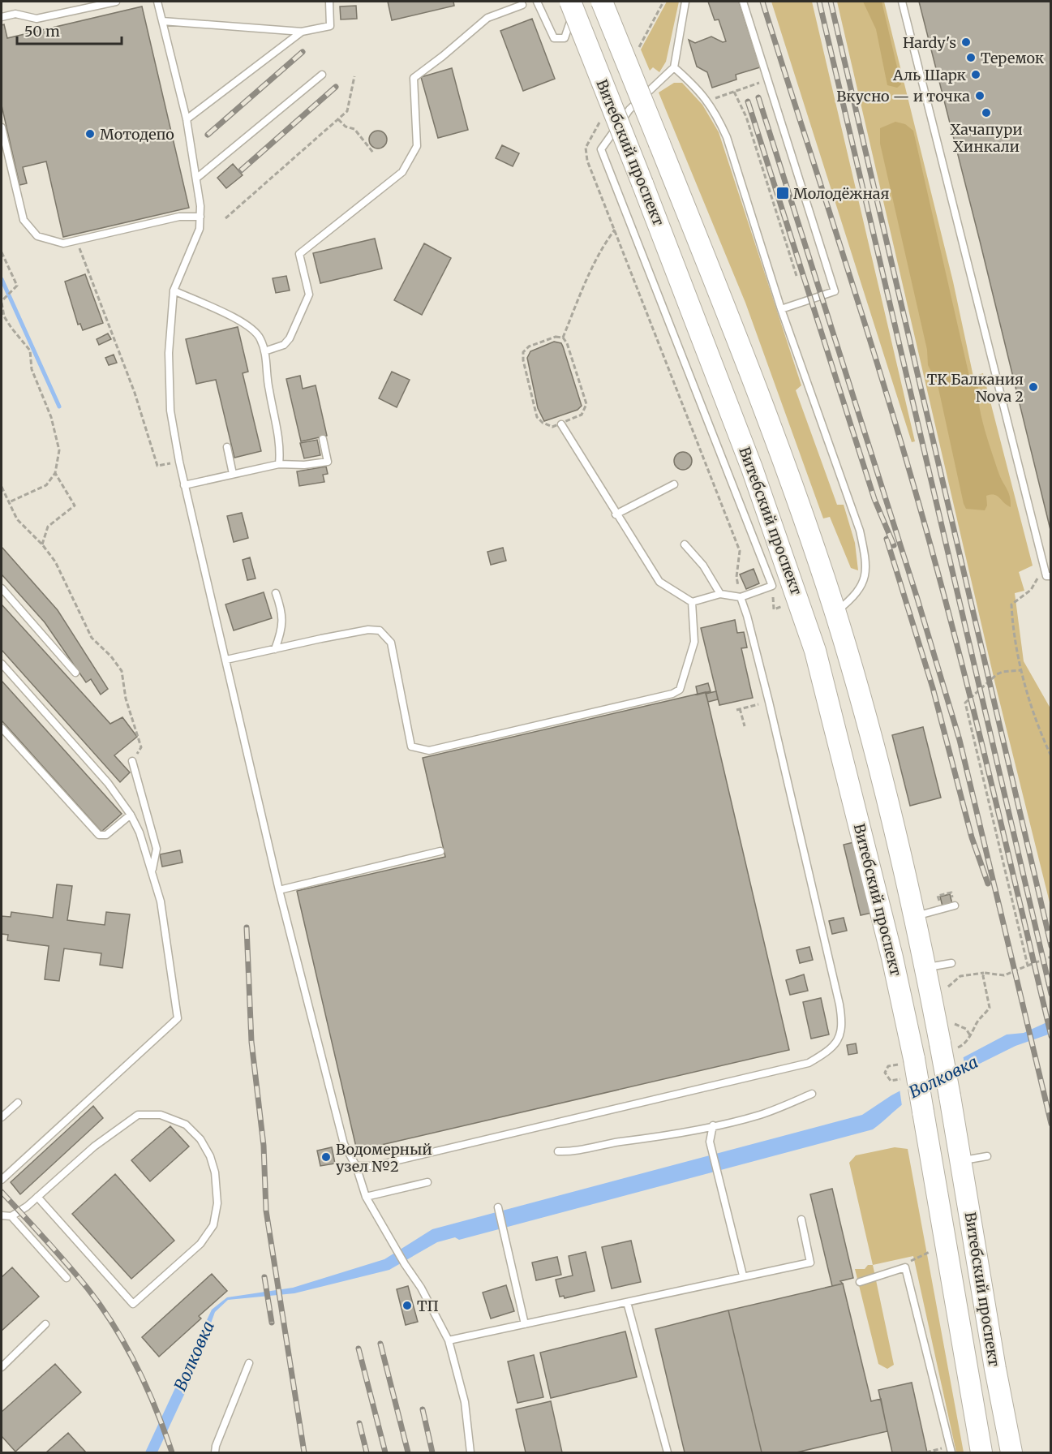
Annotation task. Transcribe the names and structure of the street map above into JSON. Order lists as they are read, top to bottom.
{
  "streets": {
    "main road": ["Витебский проспект"]
  },
  "water": ["Волковка"],
  "places": {
    "other": [
      "Hardy's",
      "Теремок",
      "Аль Шарк",
      "Вкусно — и точка",
      "Хачапури Хинкали",
      "Мотодепо",
      "ТК Балкания Nova 2",
      "Водомерный узел №2",
      "ТП"
    ],
    "transit": ["Молодёжная"]
  },
  "scale_bar": "50 m"
}
